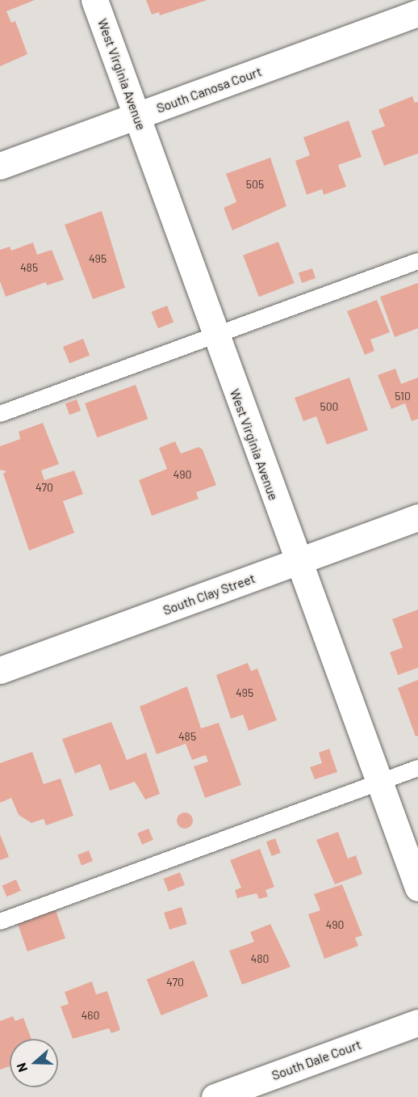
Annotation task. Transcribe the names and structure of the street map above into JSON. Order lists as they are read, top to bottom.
{
  "streets": {
    "street": [
      "West Virginia Avenue",
      "South Canosa Court",
      "South Clay Street",
      "South Dale Court"
    ]
  },
  "crossings": [
    ["West Virginia Avenue", "South Canosa Court"],
    ["West Virginia Avenue", "South Clay Street"]
  ],
  "house_numbers": [
    "505",
    "495",
    "485",
    "510",
    "500",
    "490",
    "470",
    "495",
    "485",
    "490",
    "480",
    "470",
    "460"
  ],
  "north": "left"
}
